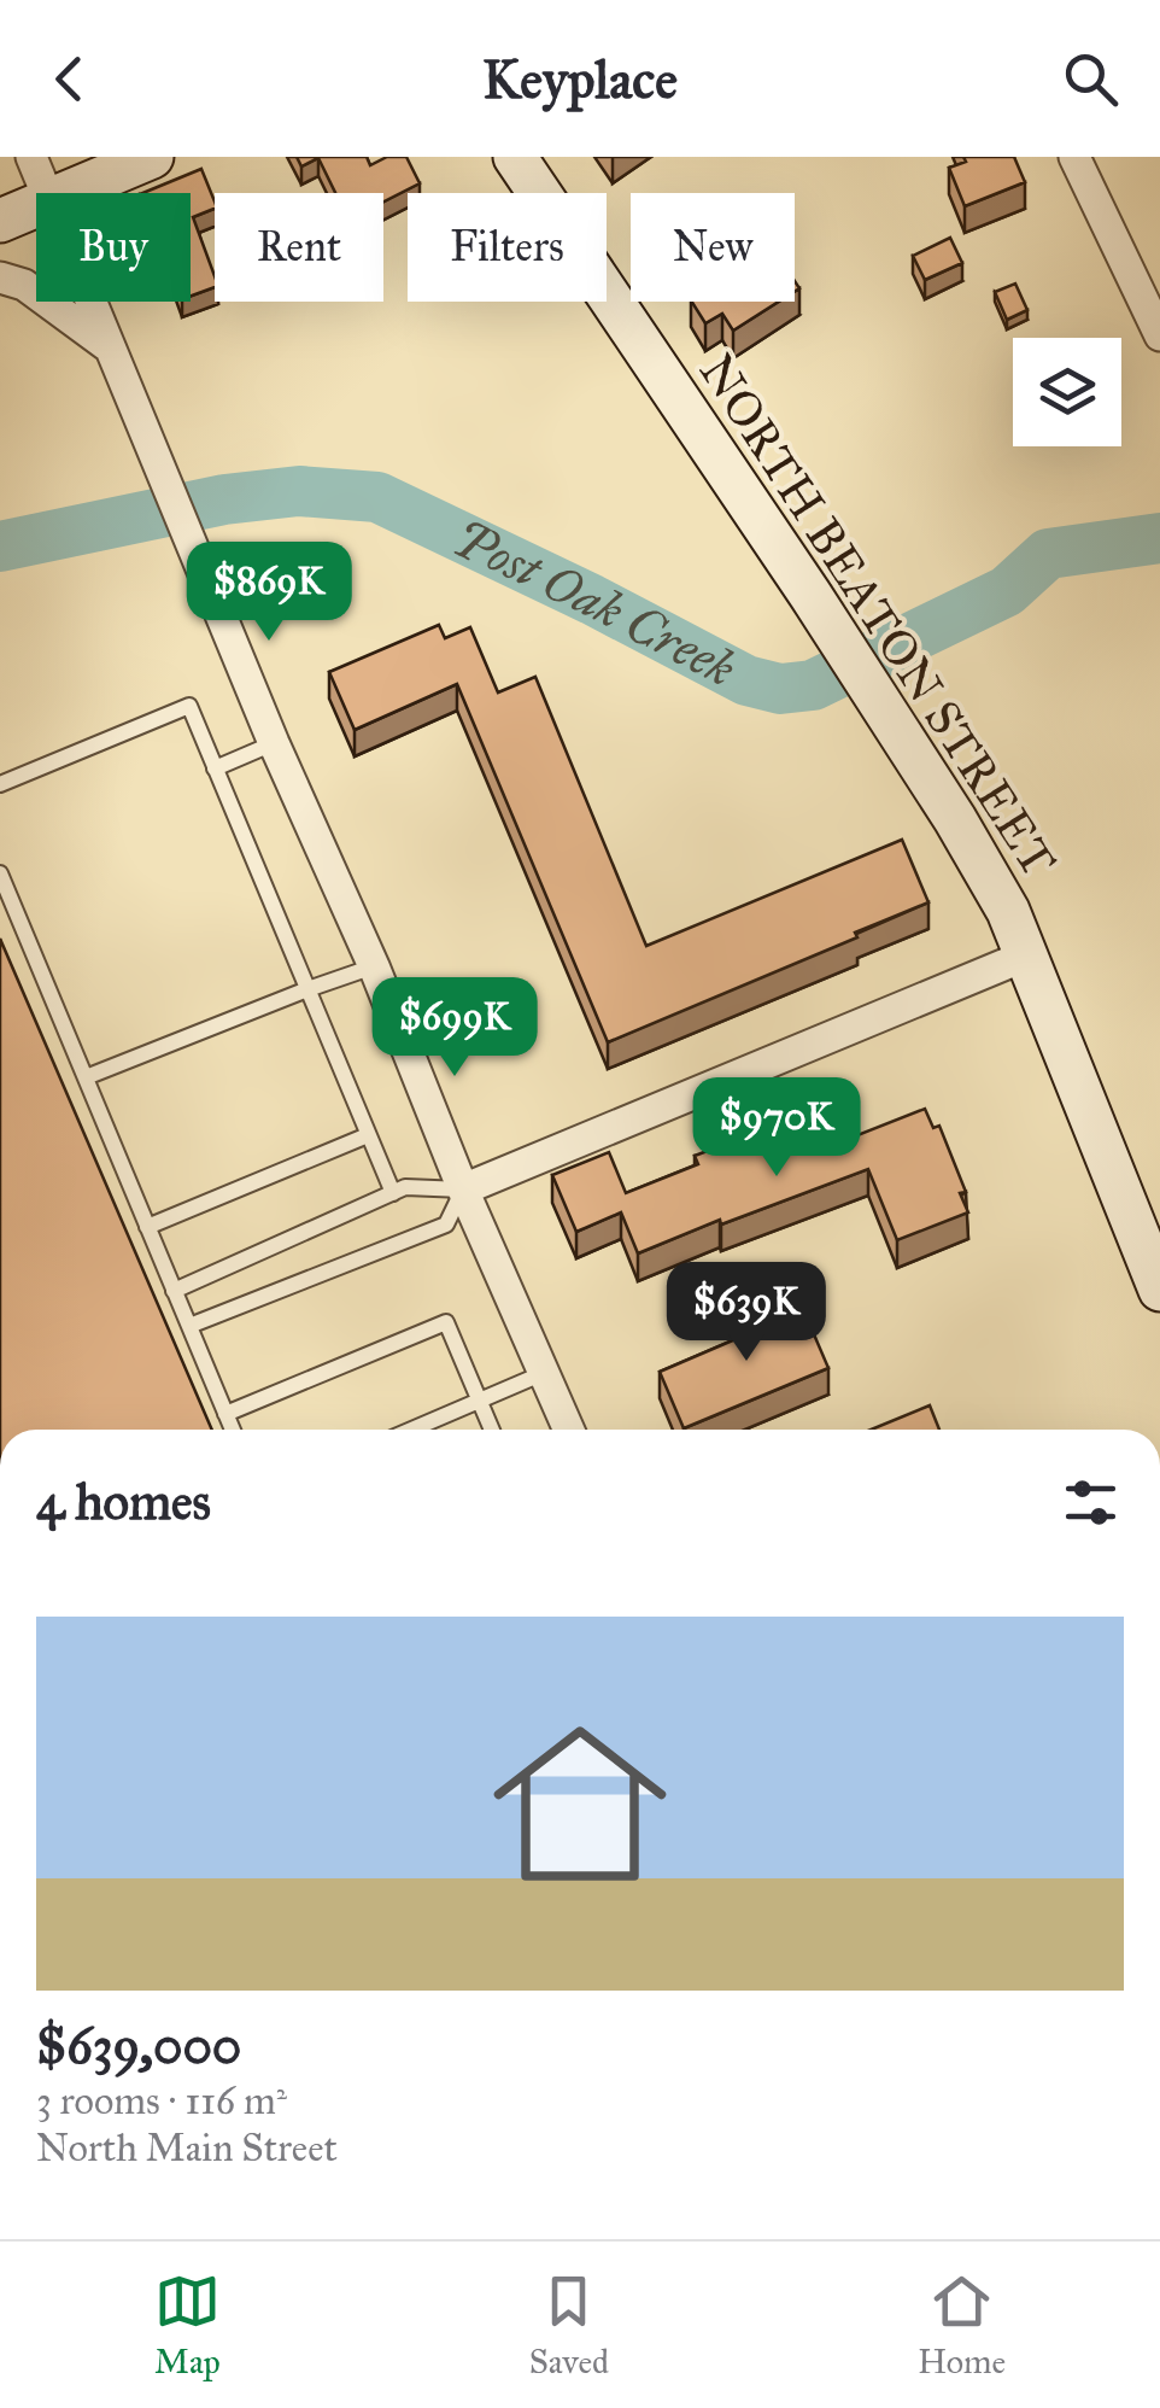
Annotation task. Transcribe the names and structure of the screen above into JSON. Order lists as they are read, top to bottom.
{
  "streets": {
    "main road": ["NORTH BEATON STREET"]
  },
  "water": ["Post Oak Creek"],
  "page": {
    "header": "Keyplace",
    "chip": [
      "Buy",
      "Rent",
      "Filters",
      "New"
    ],
    "price": [
      "$869K",
      "$699K",
      "$970K",
      "$639K"
    ],
    "heading": "4 homes",
    "list": [
      {
        "name": "$639,000",
        "note": "3 rooms · 116 m² · North Main Street"
      }
    ],
    "tabs": ["Map", "Saved", "Home"]
  }
}
